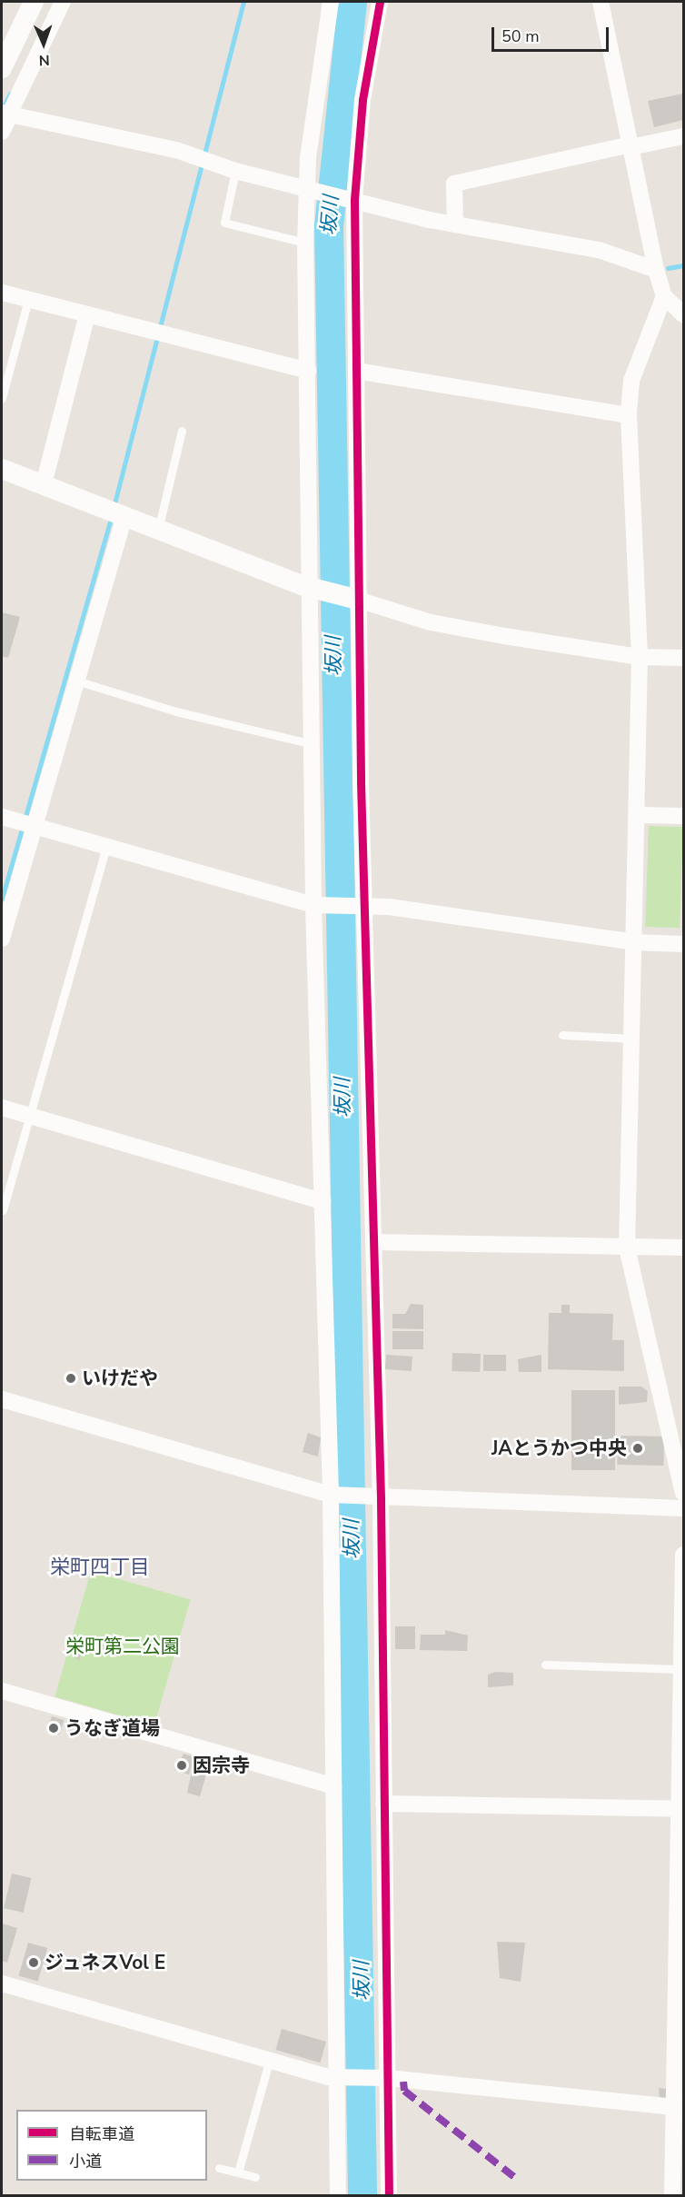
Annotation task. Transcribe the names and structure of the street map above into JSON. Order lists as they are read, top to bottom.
{
  "districts": ["栄町四丁目"],
  "water": ["坂川"],
  "parks": ["栄町第二公園"],
  "places": [
    "いけだや",
    "JAとうかつ中央",
    "うなぎ道場",
    "因宗寺",
    "ジュネスVol E"
  ],
  "legend": ["自転車道", "小道"],
  "scale_bar": "50 m",
  "north": "bottom"
}
